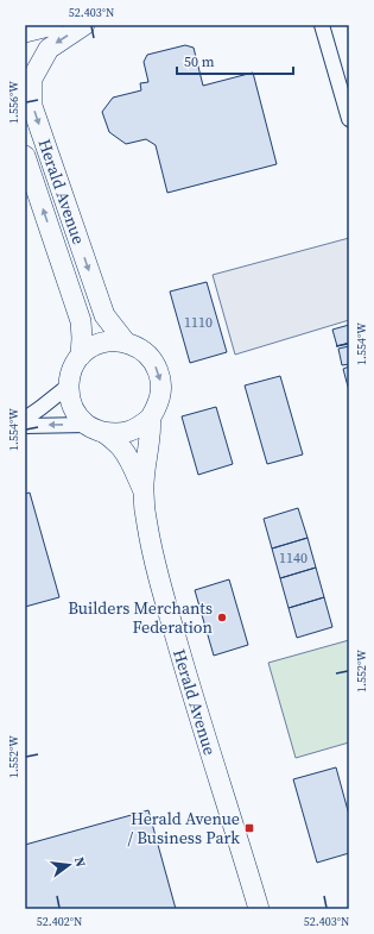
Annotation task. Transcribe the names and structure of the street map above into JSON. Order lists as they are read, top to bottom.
{
  "streets": {
    "main road": ["Herald Avenue"]
  },
  "places": {
    "other": ["Builders Merchants Federation"],
    "transit": ["Herald Avenue / Business Park"]
  },
  "house_numbers": ["1110", "1140"],
  "scale_bar": "50 m",
  "north": "right",
  "coordinates": [
    "52.403°N",
    "1.556°W",
    "1.554°W",
    "1.552°W",
    "52.402°N"
  ]
}
